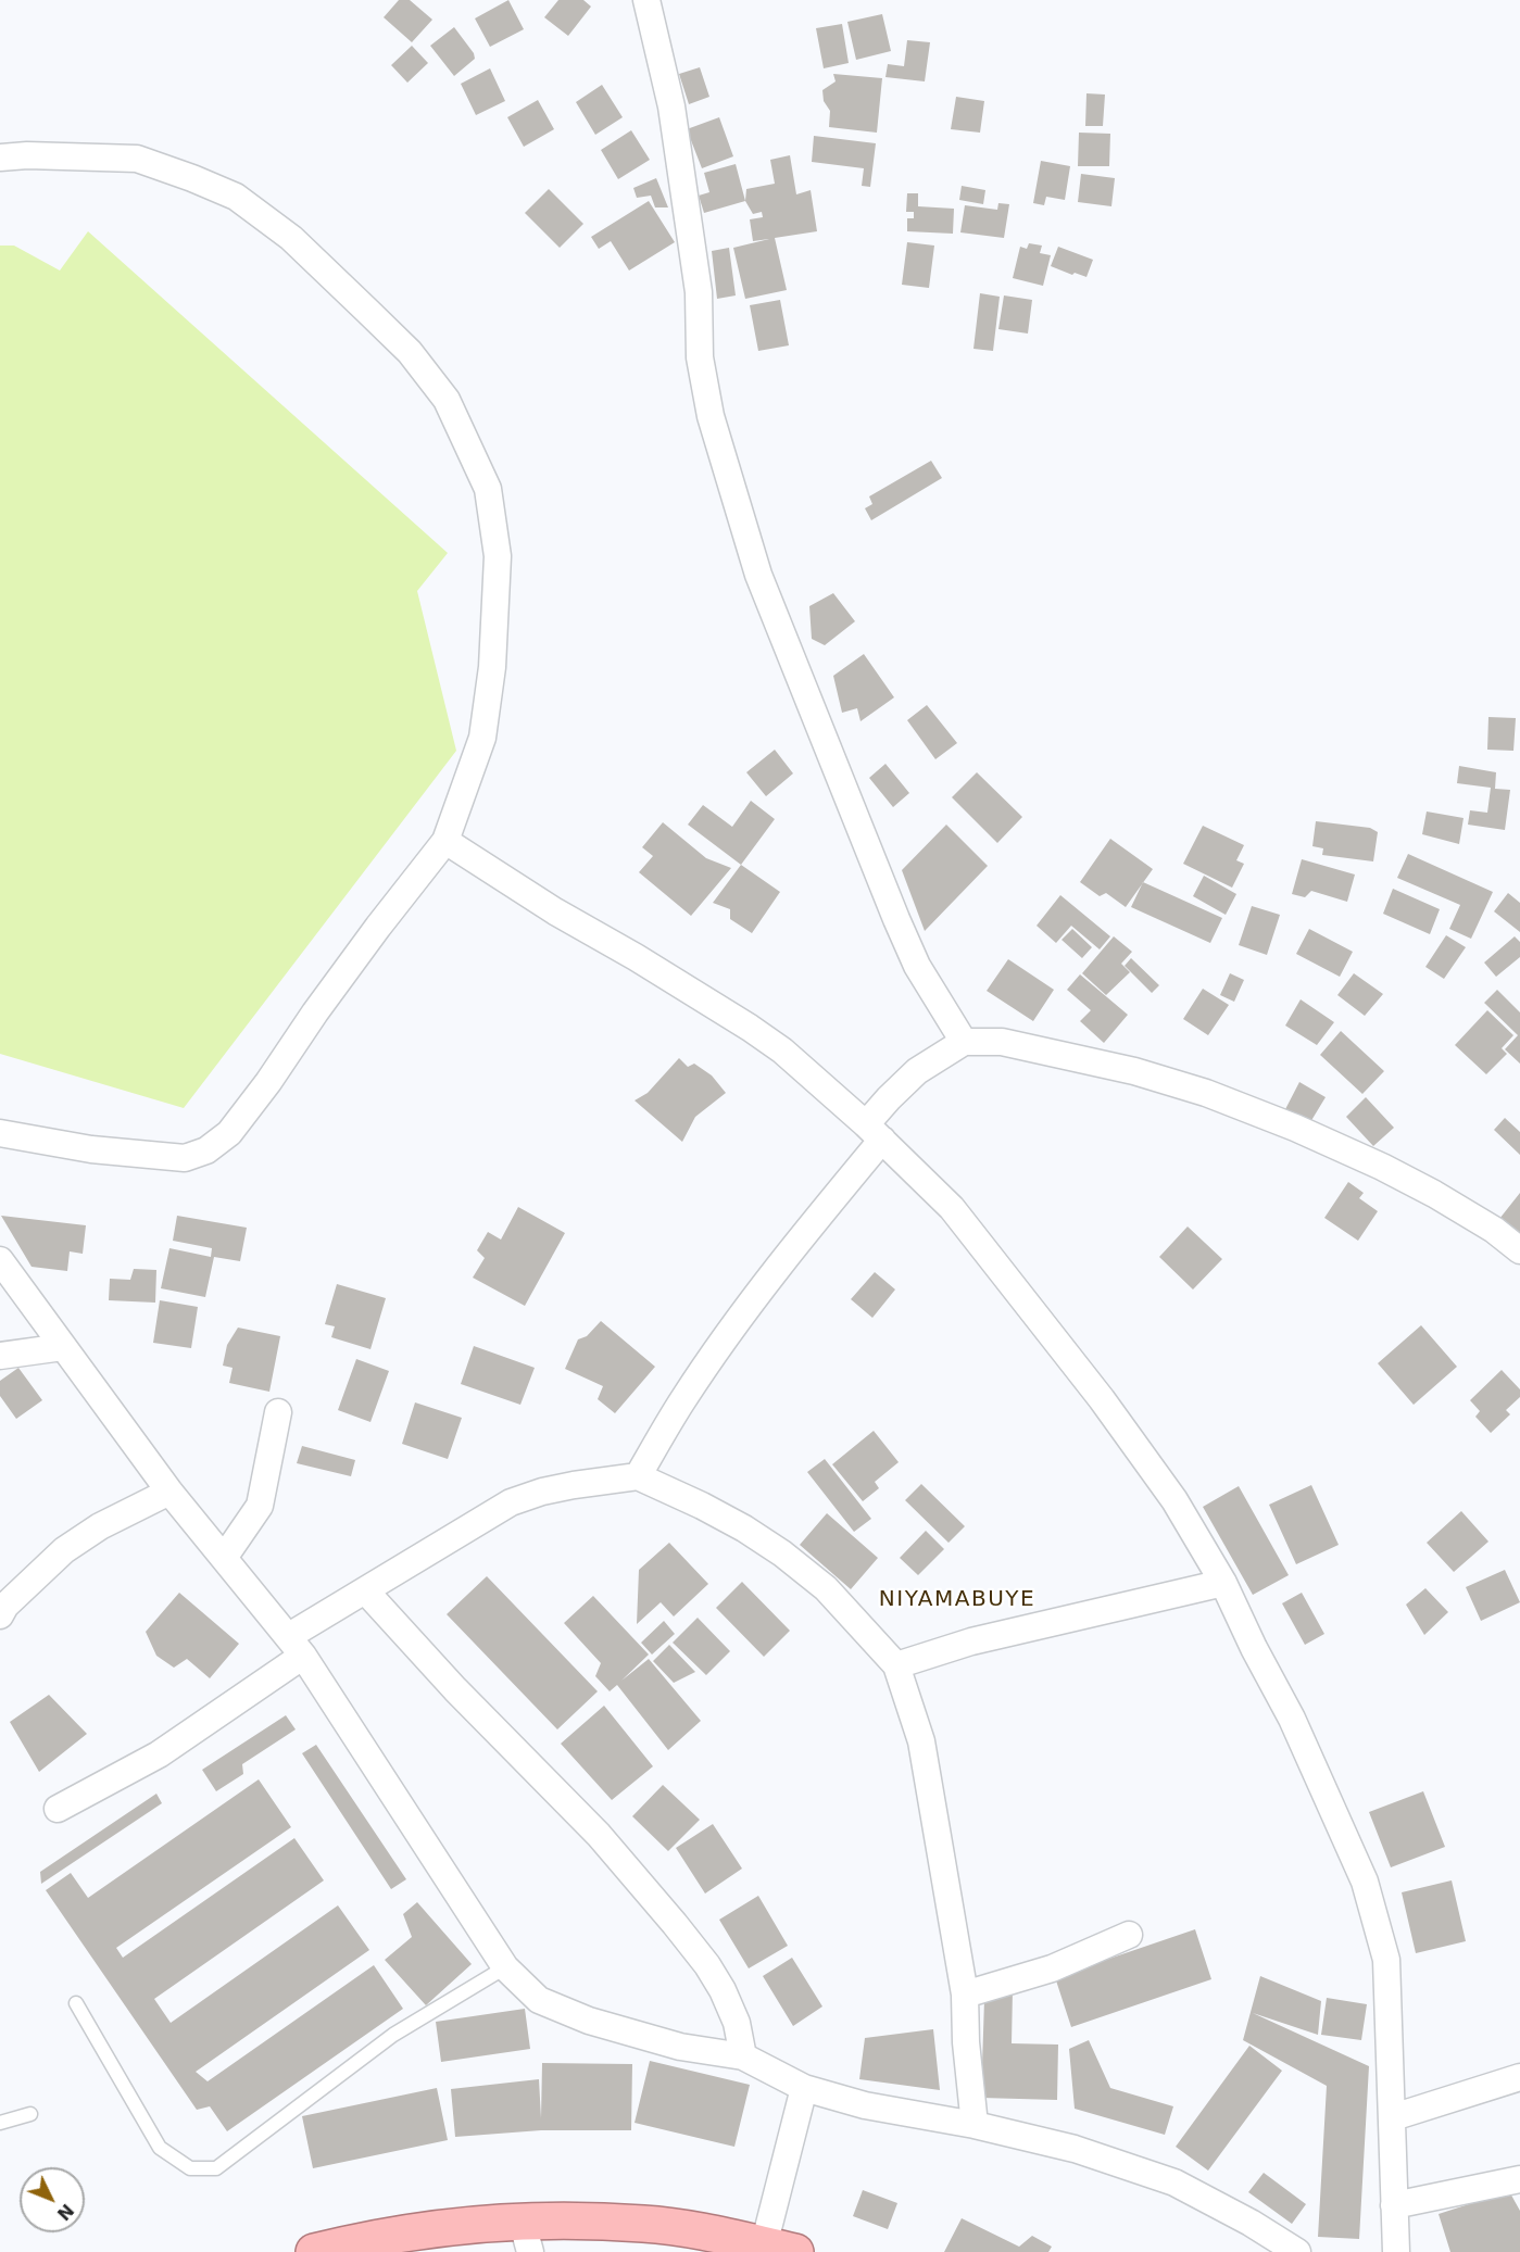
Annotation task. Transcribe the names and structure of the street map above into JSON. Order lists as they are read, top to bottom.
{
  "districts": ["NIYAMABUYE"],
  "north": "bottom right"
}
